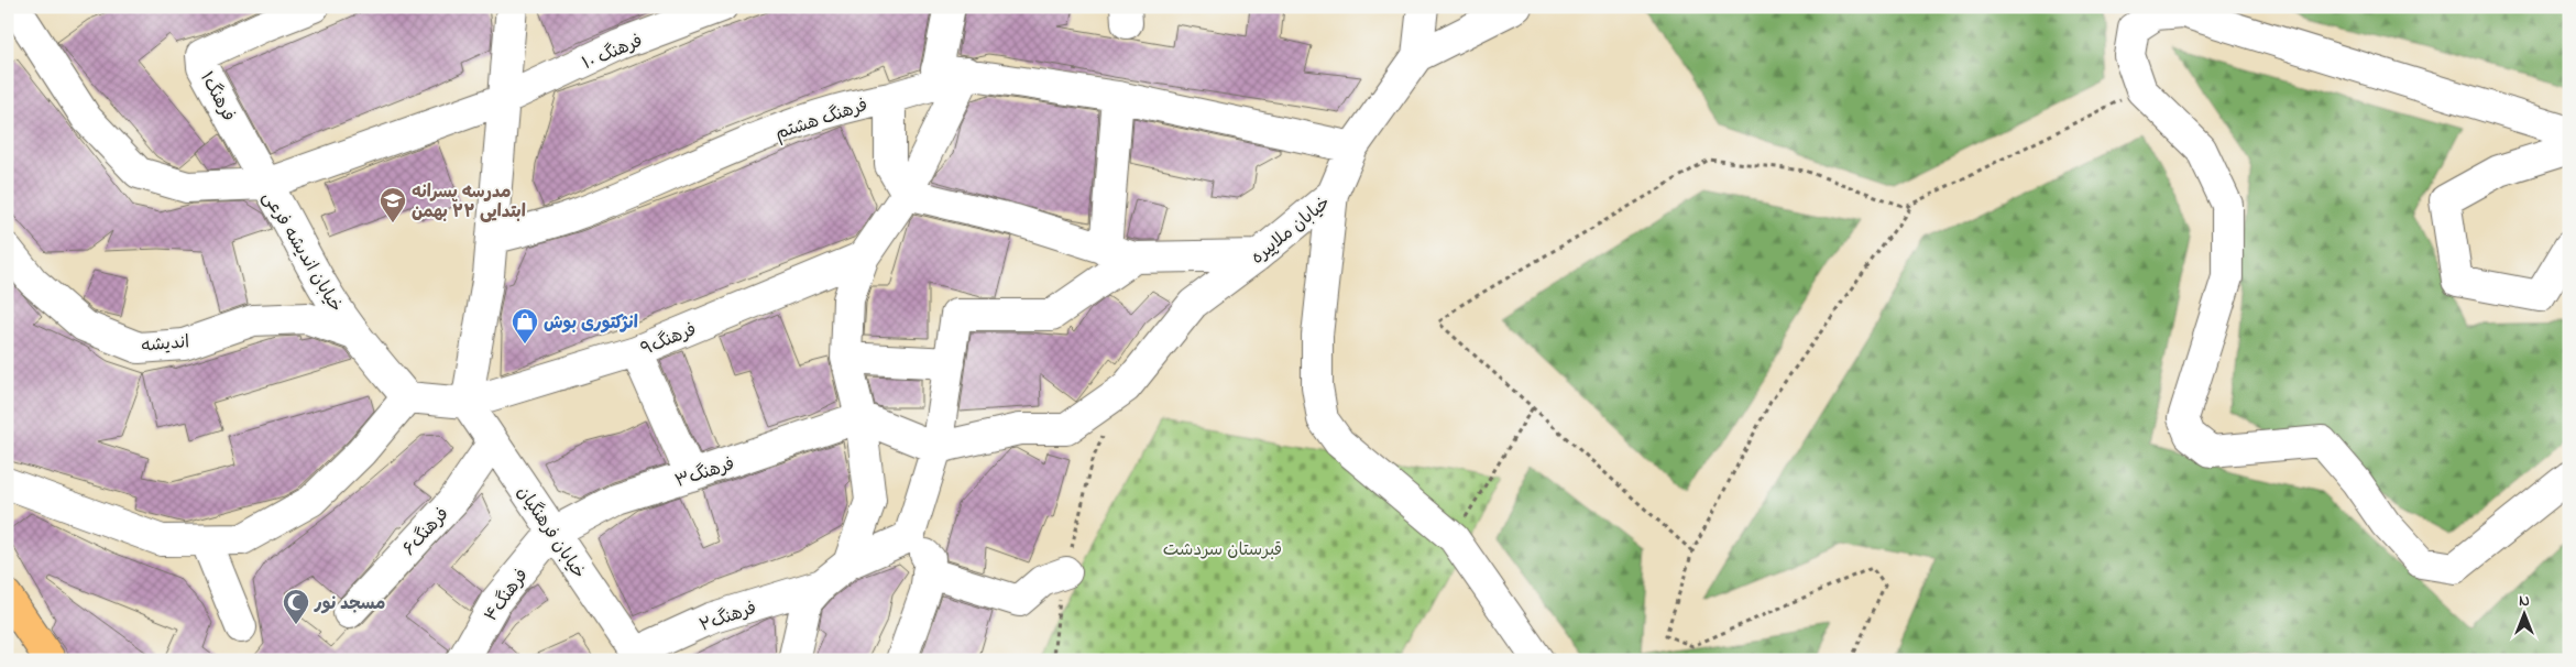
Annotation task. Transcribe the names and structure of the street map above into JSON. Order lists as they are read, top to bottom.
{
  "streets": {
    "street": [
      "فرهنگ ۱۰",
      "فرهنگ۱",
      "فرهنگ هشتم",
      "خیابان ملاپیره",
      "خیابان اندیشه فرعی",
      "فرهنگ۹",
      "اندیشه",
      "فرهنگ۳",
      "فرهنگ۶",
      "خیابان فرهنگیان",
      "فرهنگ۴",
      "فرهنگ۲"
    ]
  },
  "crossings": [
    ["فرهنگ ۱۰", "فرهنگ۱"],
    ["فرهنگ ۱۰", "خیابان اندیشه فرعی"],
    ["فرهنگ۱", "خیابان اندیشه فرعی"],
    ["خیابان اندیشه فرعی", "اندیشه"],
    ["فرهنگ۹", "خیابان فرهنگیان"],
    ["فرهنگ۳", "خیابان فرهنگیان"],
    ["فرهنگ۳", "فرهنگ۴"],
    ["فرهنگ۶", "خیابان فرهنگیان"],
    ["خیابان فرهنگیان", "فرهنگ۴"],
    ["خیابان فرهنگیان", "فرهنگ۲"]
  ],
  "parks": ["قبرستان سردشت"],
  "places": {
    "school or university": ["مدرسه پسرانه ابتدایی ۲۲ بهمن"],
    "shop": ["انژکتوری بوش"],
    "mosque": ["مسجد نور"]
  },
  "north": "top"
}
